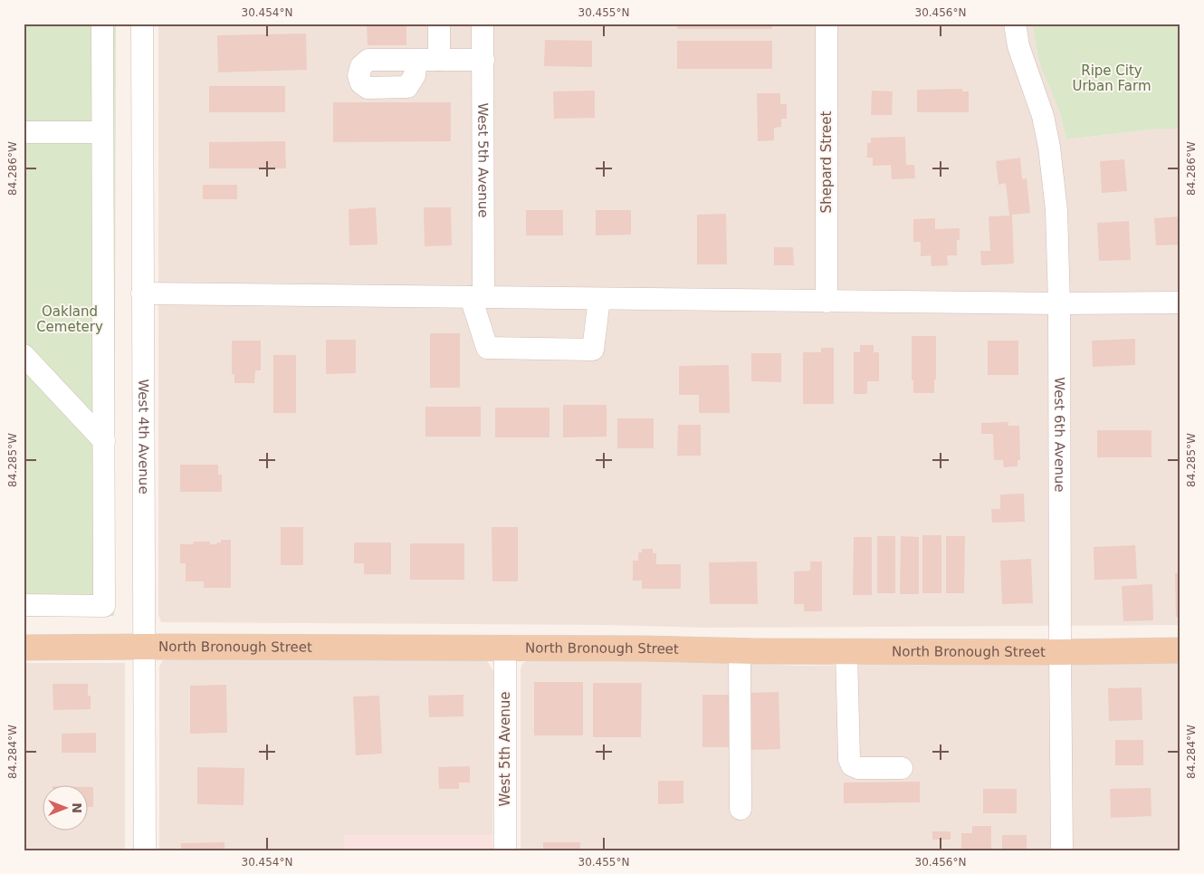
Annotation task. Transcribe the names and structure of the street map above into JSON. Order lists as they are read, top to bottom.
{
  "streets": {
    "main road": ["North Bronough Street"],
    "street": [
      "West 5th Avenue",
      "Shepard Street",
      "West 6th Avenue",
      "West 4th Avenue"
    ]
  },
  "crossings": [
    ["West 5th Avenue", "North Bronough Street"],
    ["West 6th Avenue", "North Bronough Street"],
    ["West 4th Avenue", "North Bronough Street"]
  ],
  "parks": ["Ripe City Urban Farm", "Oakland Cemetery"],
  "north": "right",
  "coordinates": [
    "30.454°N",
    "30.455°N",
    "30.456°N",
    "84.286°W",
    "84.285°W",
    "84.284°W"
  ]
}
